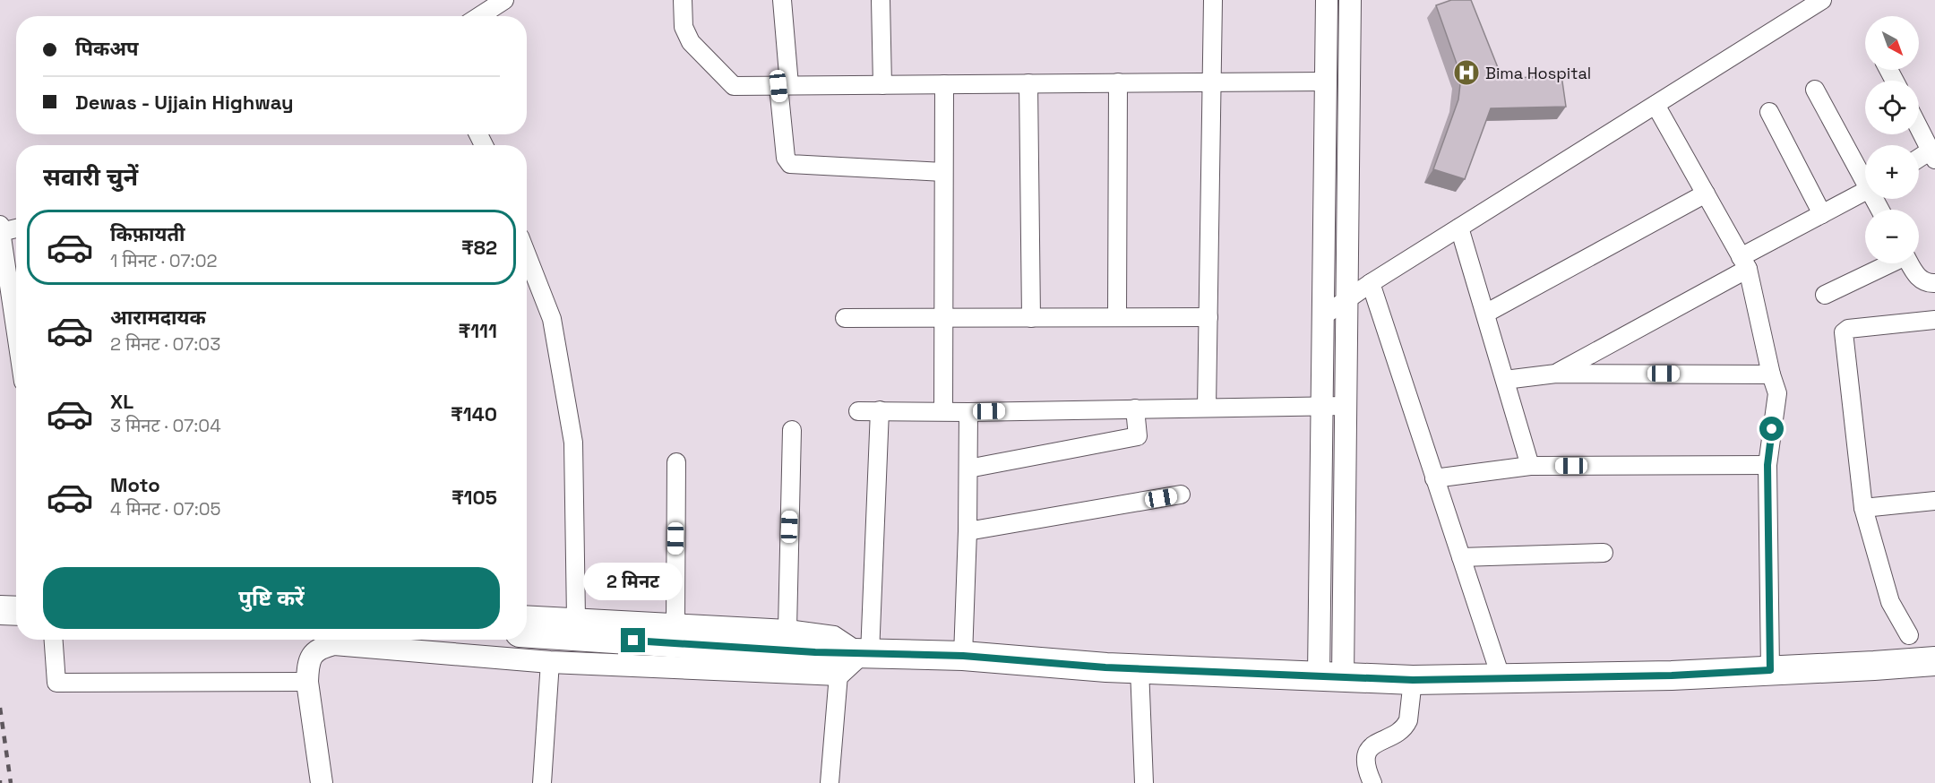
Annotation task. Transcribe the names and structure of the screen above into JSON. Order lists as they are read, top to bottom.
{
  "places": {
    "hospital": ["Bima Hospital"]
  },
  "north": "bottom right",
  "page": {
    "map_buttons": ["+", "−"],
    "banner": ["पिकअप", "Dewas - Ujjain Highway"],
    "heading": "सवारी चुनें",
    "list": [
      {
        "name": "किफ़ायती",
        "note": "1 मिनट · 07:02",
        "value": "₹82"
      },
      {
        "name": "आरामदायक",
        "note": "2 मिनट · 07:03",
        "value": "₹111"
      },
      {
        "name": "XL",
        "note": "3 मिनट · 07:04",
        "value": "₹140"
      },
      {
        "name": "Moto",
        "note": "4 मिनट · 07:05",
        "value": "₹105"
      }
    ],
    "buttons": "पुष्टि करें",
    "bubble": "2 मिनट"
  }
}
